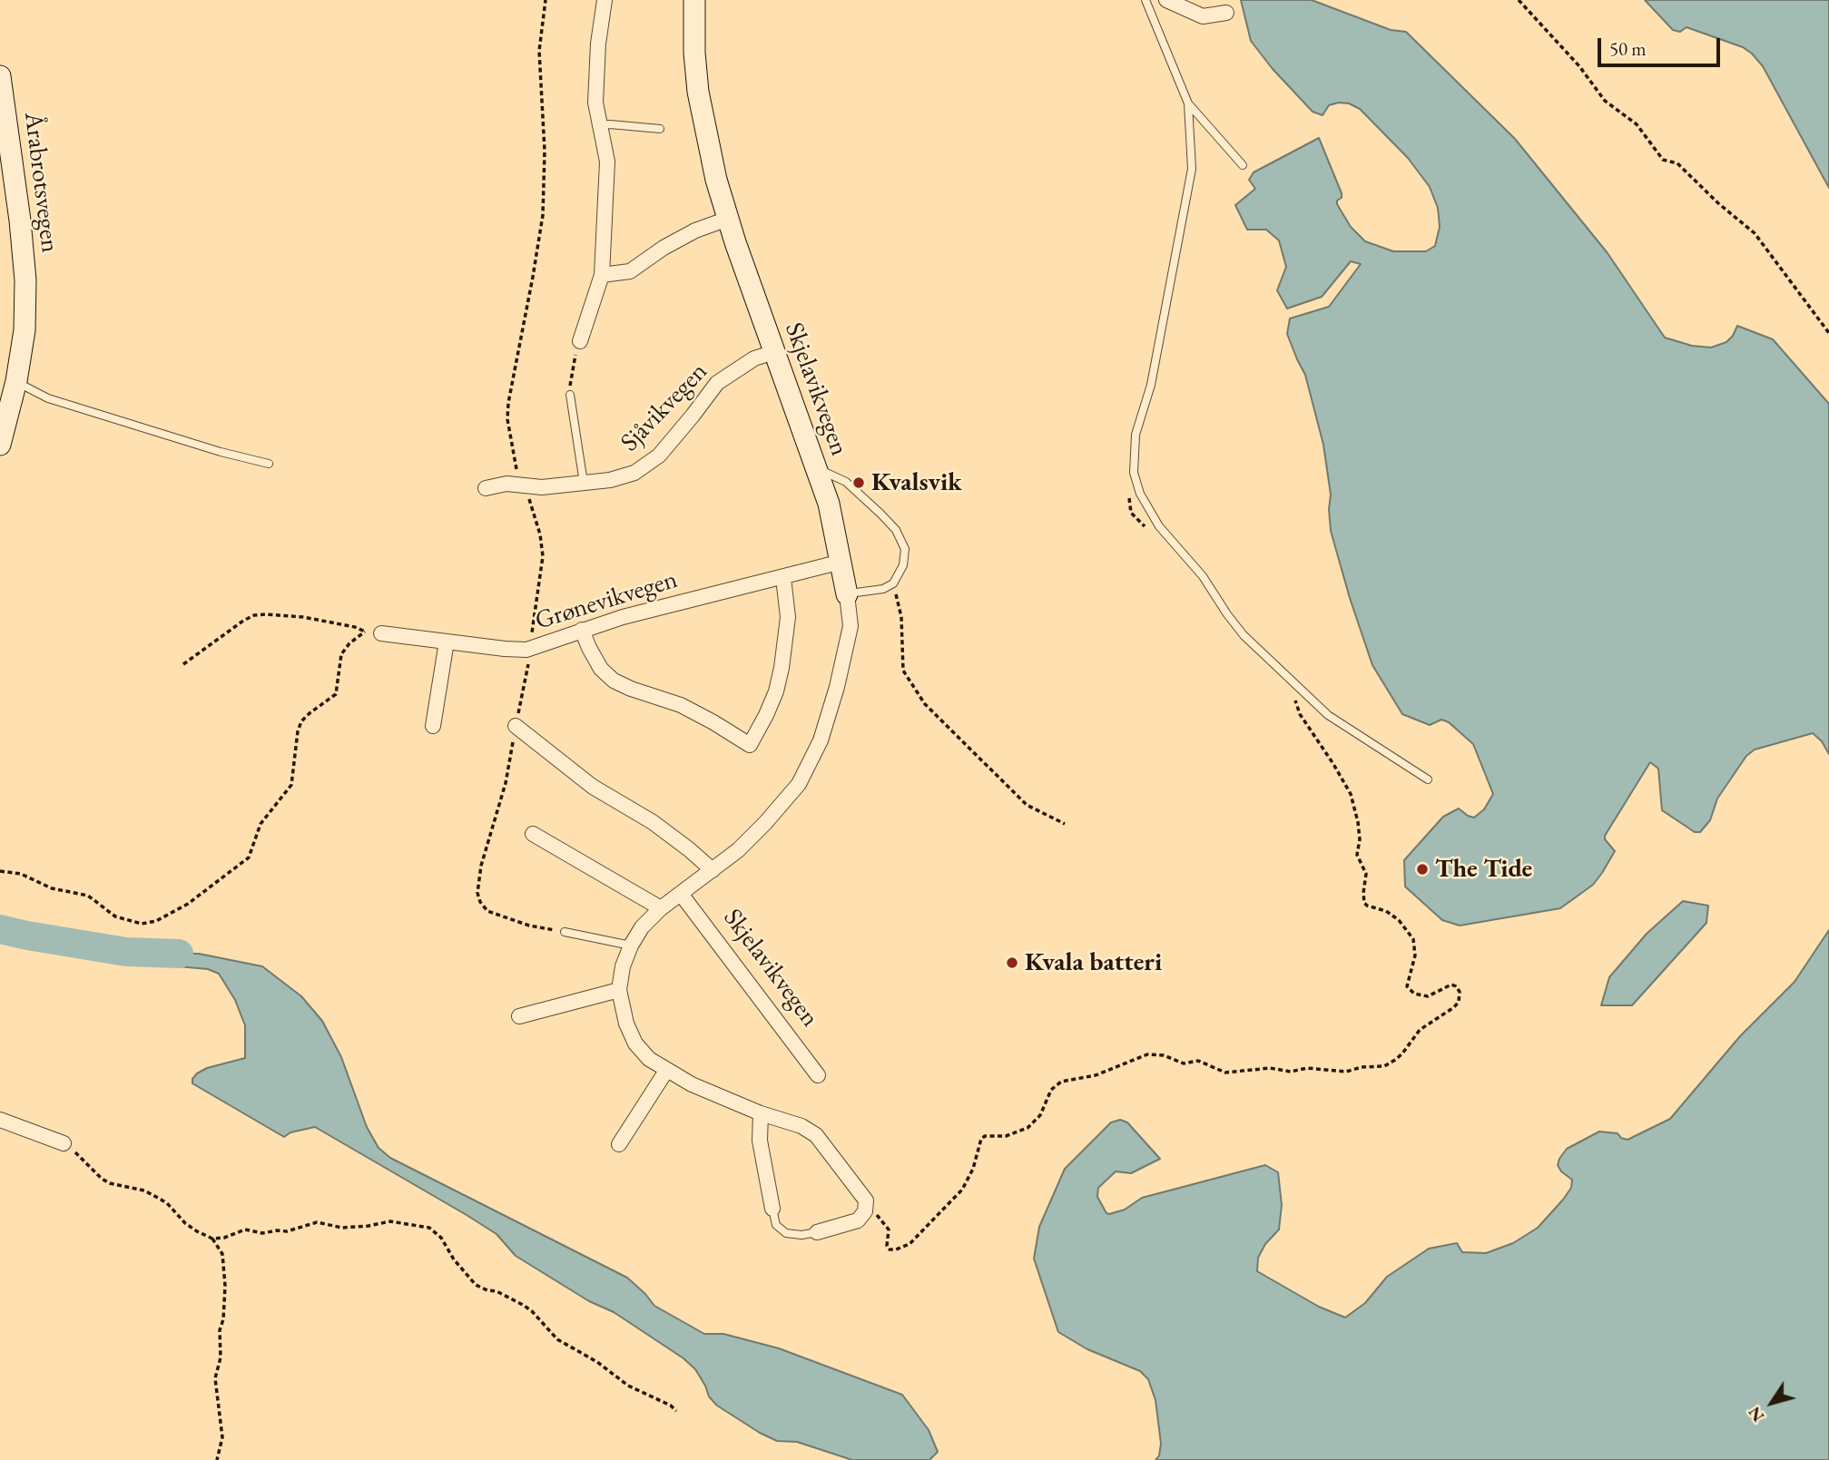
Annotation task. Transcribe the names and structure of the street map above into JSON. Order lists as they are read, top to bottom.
{
  "streets": {
    "main road": ["Årabrotsvegen", "Skjelavikvegen"],
    "street": ["Sjåvikvegen", "Grønevikvegen"]
  },
  "crossings": [
    ["Skjelavikvegen", "Sjåvikvegen"],
    ["Skjelavikvegen", "Grønevikvegen"]
  ],
  "places": ["Kvalsvik", "The Tide", "Kvala batteri"],
  "scale_bar": "50 m",
  "north": "bottom left"
}
